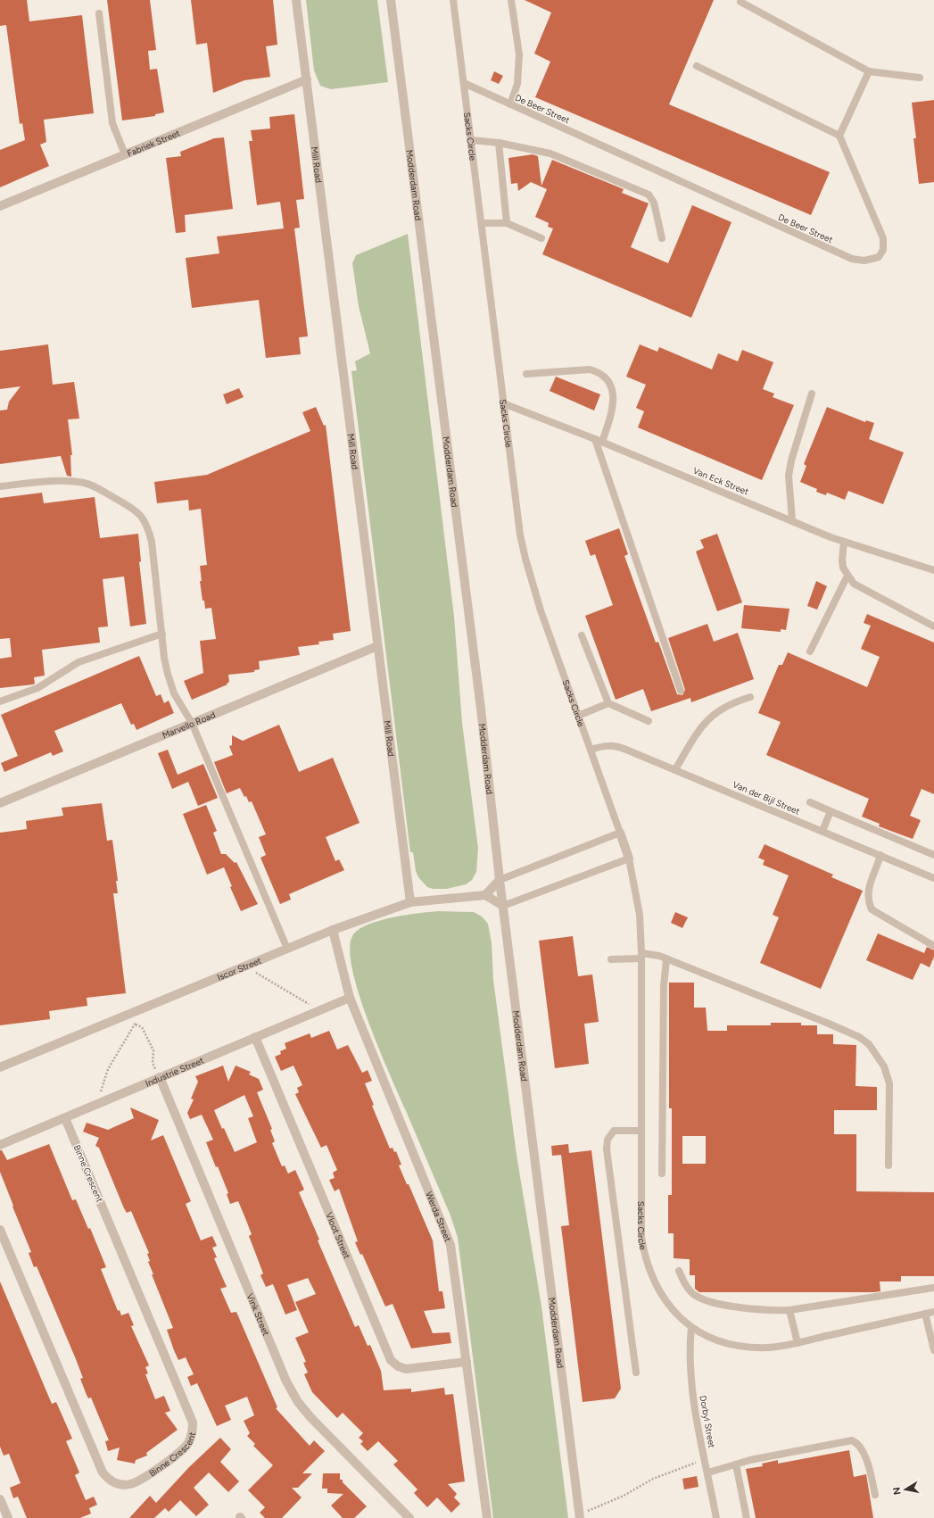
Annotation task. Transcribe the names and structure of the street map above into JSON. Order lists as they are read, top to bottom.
{
  "streets": {
    "street": [
      "Sacks Circle",
      "Fabriek Street",
      "Mill Road",
      "Modderdam Road",
      "Marvello Road",
      "Iscor Street",
      "Industrie Street",
      "Binne Crescent",
      "Werda Street",
      "Vloot Street",
      "Vink Street"
    ],
    "lane": [
      "De Beer Street",
      "Van Eck Street",
      "Van der Bijl Street",
      "Dorbyl Street"
    ]
  },
  "crossings": [
    ["De Beer Street", "Sacks Circle"],
    ["Sacks Circle", "Van Eck Street"],
    ["Sacks Circle", "Van der Bijl Street"],
    ["Sacks Circle", "Dorbyl Street"],
    ["Fabriek Street", "Mill Road"],
    ["Mill Road", "Marvello Road"],
    ["Mill Road", "Iscor Street"],
    ["Iscor Street", "Werda Street"],
    ["Industrie Street", "Binne Crescent"],
    ["Industrie Street", "Werda Street"],
    ["Industrie Street", "Vloot Street"],
    ["Industrie Street", "Vink Street"],
    ["Werda Street", "Vloot Street"]
  ],
  "north": "left"
}
